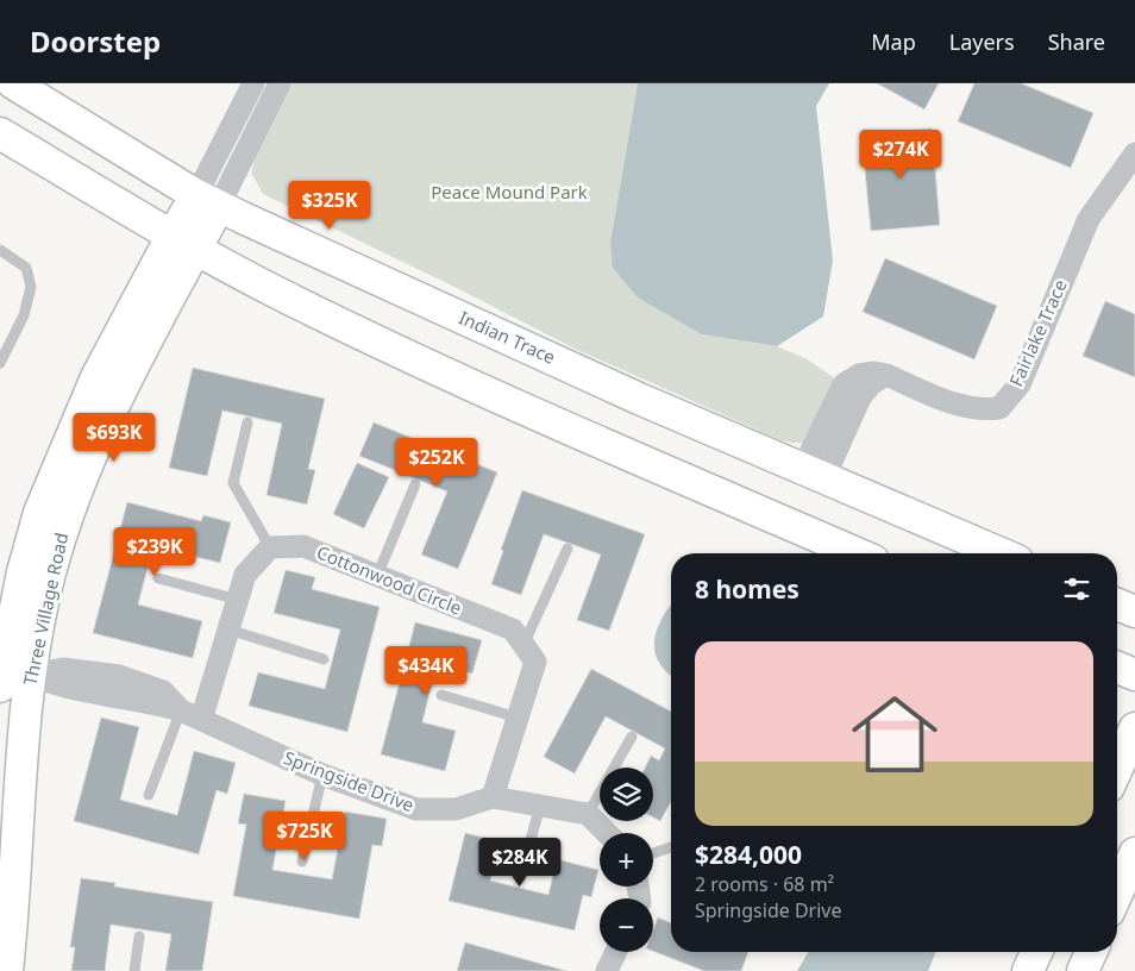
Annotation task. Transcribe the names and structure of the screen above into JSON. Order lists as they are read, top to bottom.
{
  "streets": {
    "main road": ["Indian Trace", "Three Village Road"],
    "street": ["Fairlake Trace", "Cottonwood Circle", "Springside Drive"]
  },
  "crossings": [
    ["Fairlake Trace", "Indian Trace"],
    ["Indian Trace", "Three Village Road"],
    ["Cottonwood Circle", "Springside Drive"],
    ["Three Village Road", "Springside Drive"]
  ],
  "parks": ["Peace Mound Park"],
  "page": {
    "header": "Doorstep",
    "nav": ["Map", "Layers", "Share"],
    "price": [
      "$274K",
      "$325K",
      "$693K",
      "$252K",
      "$239K",
      "$434K",
      "$725K",
      "$284K"
    ],
    "heading": "8 homes",
    "list": [
      {
        "name": "$284,000",
        "note": "2 rooms · 68 m² · Springside Drive"
      }
    ],
    "map_buttons": ["+", "−"]
  }
}
